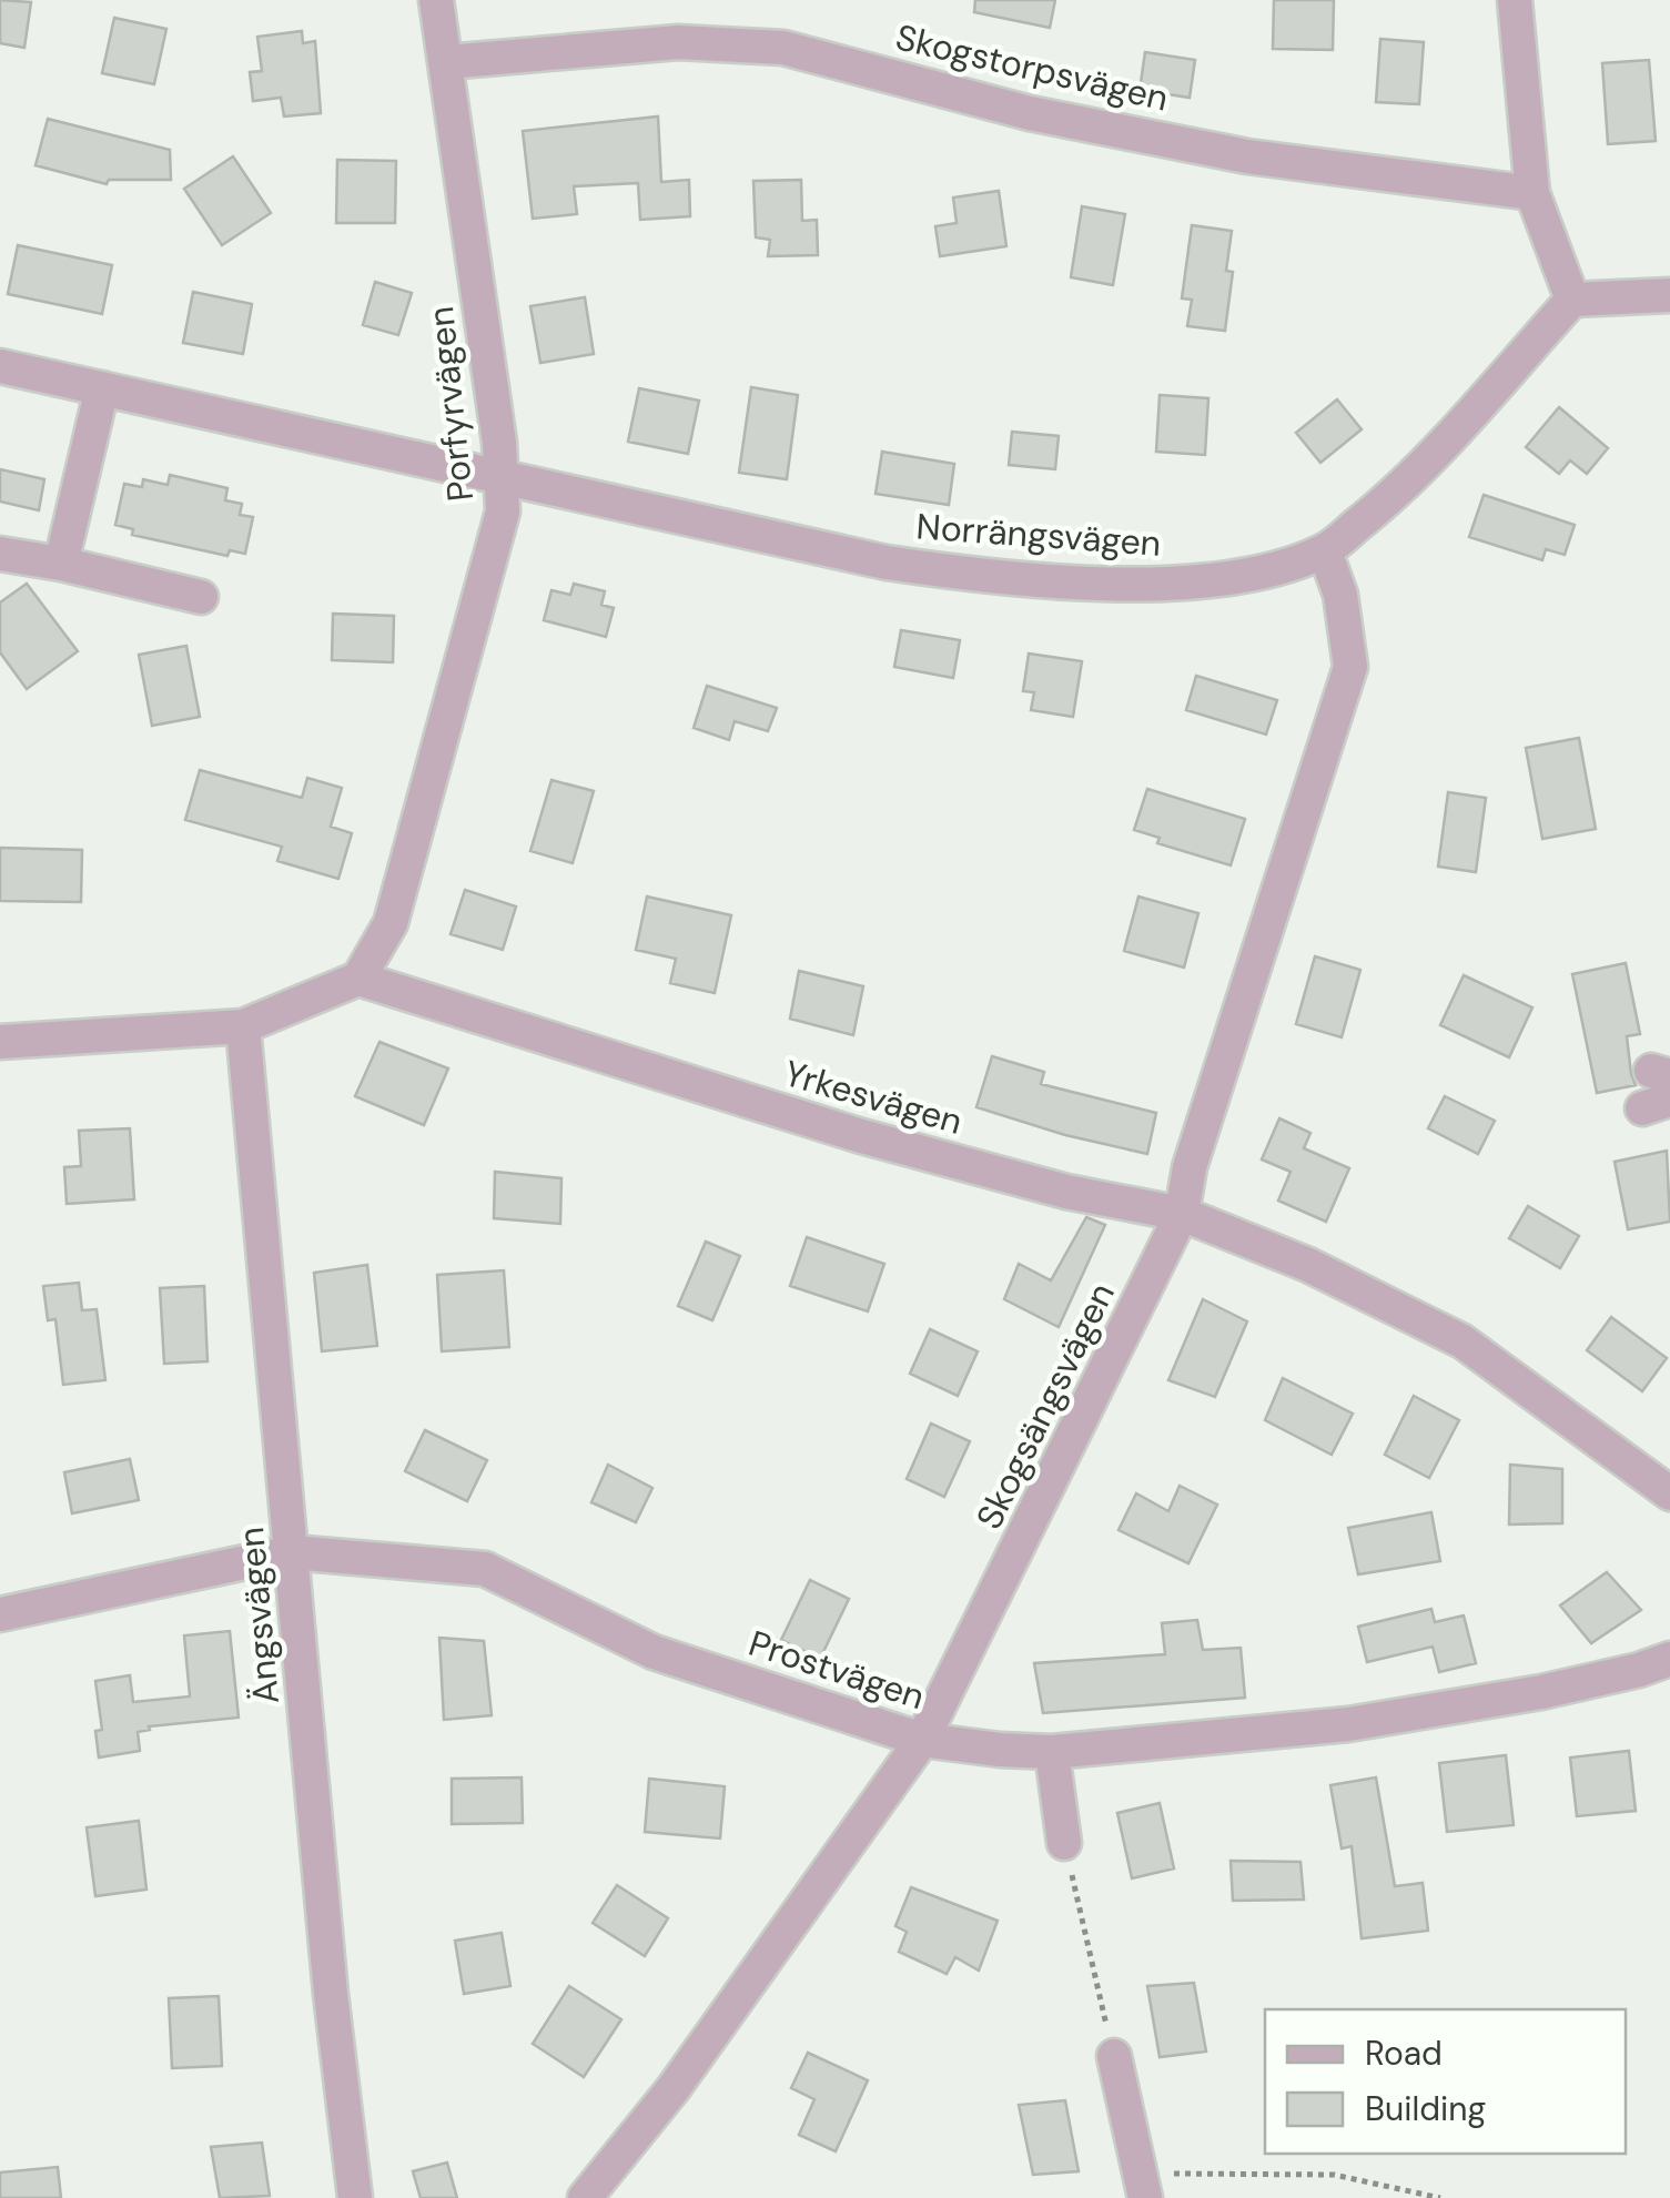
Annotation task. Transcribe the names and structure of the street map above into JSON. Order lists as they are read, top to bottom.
{
  "streets": {
    "street": [
      "Skogstorpsvägen",
      "Porfyrvägen",
      "Norrängsvägen",
      "Yrkesvägen",
      "Skogsängsvägen",
      "Ängsvägen",
      "Prostvägen"
    ]
  },
  "crossings": [
    ["Skogstorpsvägen", "Porfyrvägen"],
    ["Porfyrvägen", "Norrängsvägen"],
    ["Porfyrvägen", "Yrkesvägen"],
    ["Norrängsvägen", "Skogsängsvägen"],
    ["Yrkesvägen", "Skogsängsvägen"],
    ["Skogsängsvägen", "Prostvägen"],
    ["Ängsvägen", "Prostvägen"]
  ],
  "legend": ["Road", "Building"]
}
